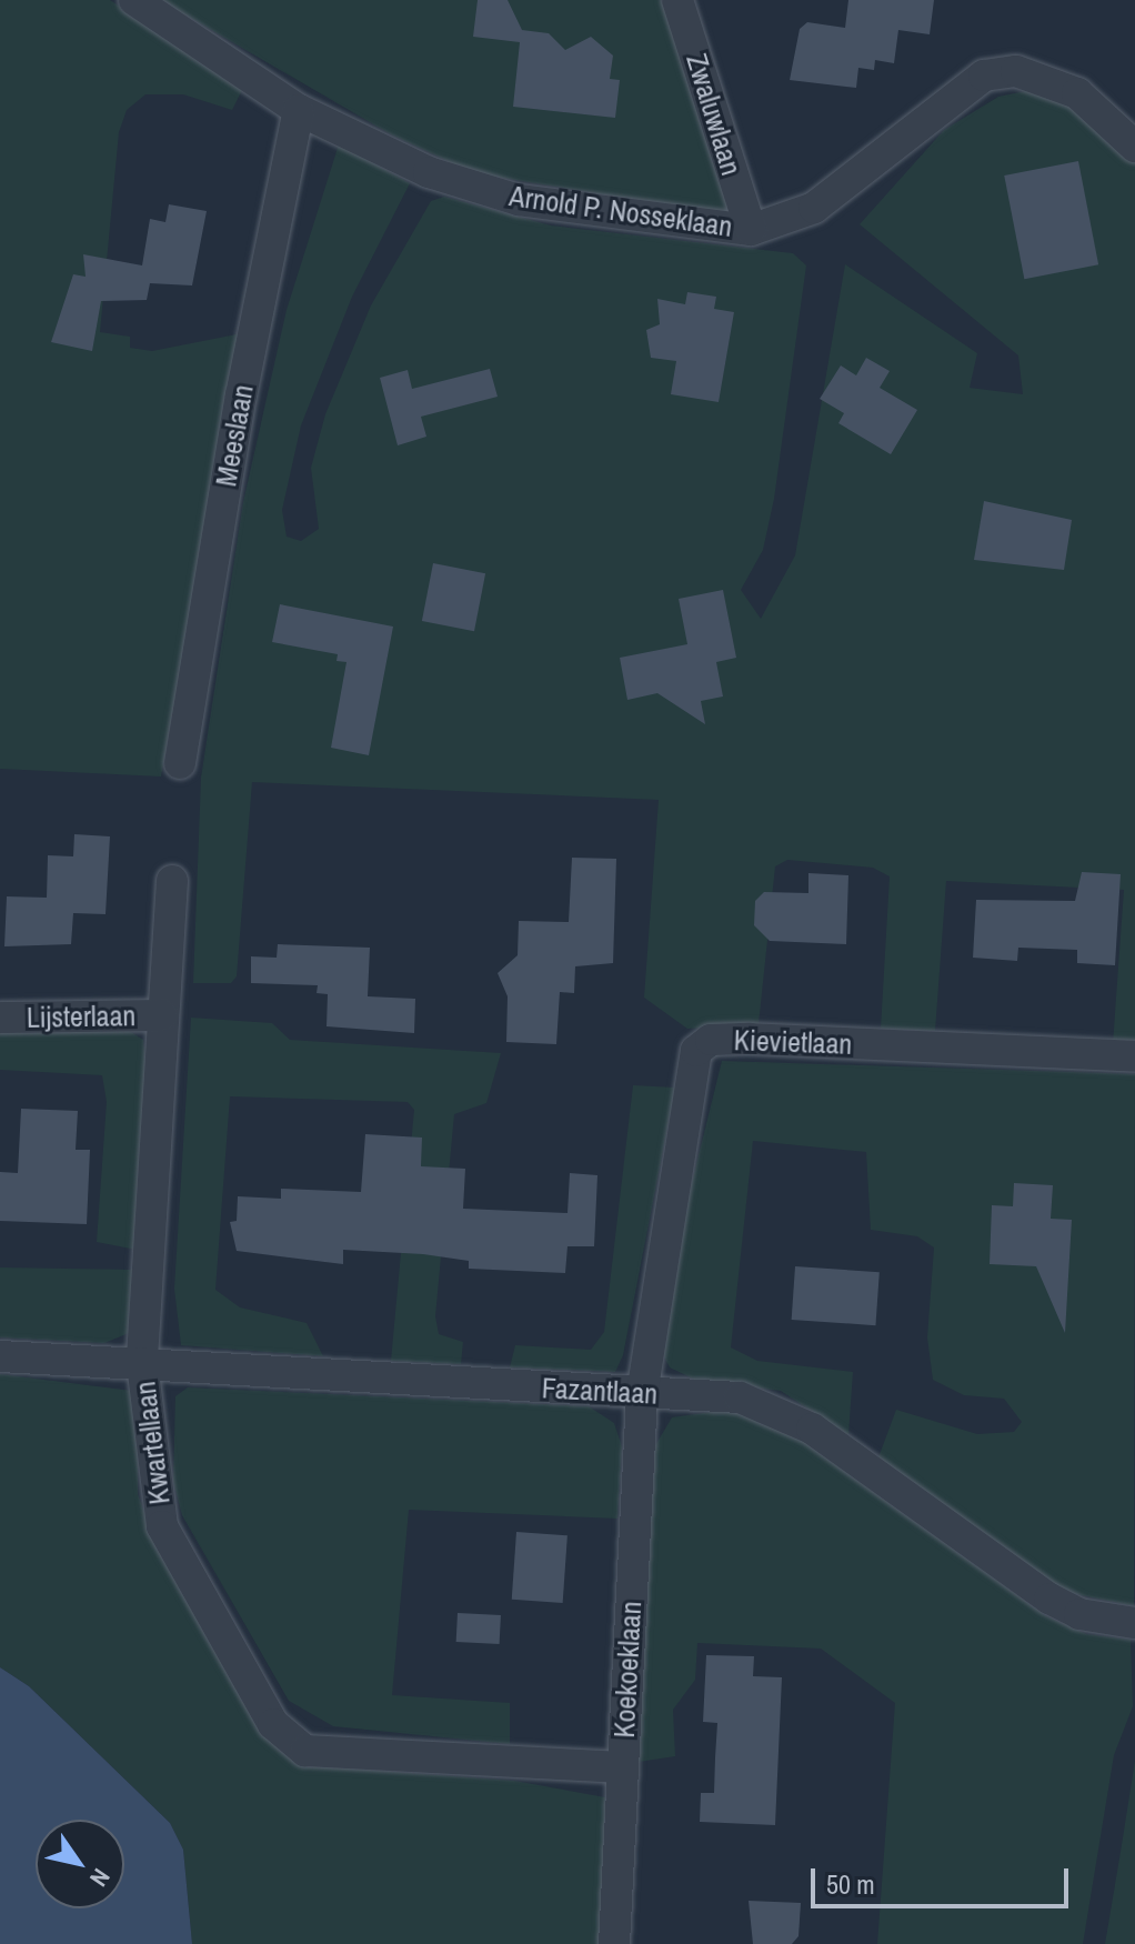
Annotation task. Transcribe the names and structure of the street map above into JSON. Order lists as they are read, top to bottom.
{
  "streets": {
    "street": [
      "Zwaluwlaan",
      "Arnold P. Nosseklaan",
      "Meeslaan",
      "Lijsterlaan",
      "Kievietlaan",
      "Fazantlaan",
      "Kwartellaan",
      "Koekoeklaan"
    ]
  },
  "crossings": [
    ["Zwaluwlaan", "Arnold P. Nosseklaan"],
    ["Arnold P. Nosseklaan", "Meeslaan"],
    ["Lijsterlaan", "Kwartellaan"],
    ["Kievietlaan", "Fazantlaan"],
    ["Kievietlaan", "Koekoeklaan"],
    ["Fazantlaan", "Kwartellaan"],
    ["Fazantlaan", "Koekoeklaan"],
    ["Kwartellaan", "Koekoeklaan"]
  ],
  "scale_bar": "50 m",
  "north": "bottom right"
}
